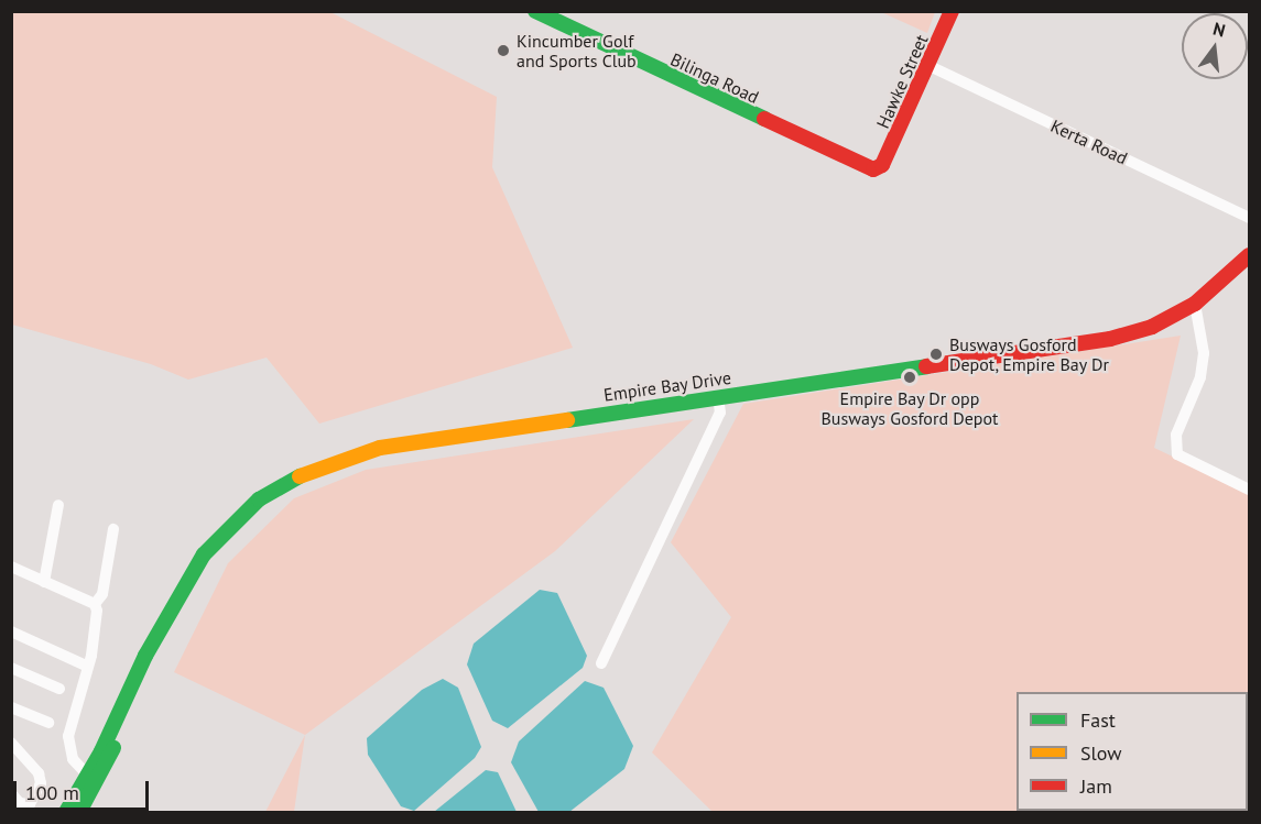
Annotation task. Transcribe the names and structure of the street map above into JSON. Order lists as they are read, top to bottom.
{
  "streets": {
    "main road": ["Bilinga Road", "Hawke Street", "Empire Bay Drive"],
    "street": ["Kerta Road"]
  },
  "crossings": [
    ["Bilinga Road", "Hawke Street"],
    ["Hawke Street", "Kerta Road"]
  ],
  "places": ["Kincumber Golf and Sports Club", "Busways Gosford Depot, Empire Bay Dr", "Empire Bay Dr opp Busways Gosford Depot"],
  "legend": ["Fast", "Slow", "Jam"],
  "scale_bar": "100 m",
  "north": "top"
}
